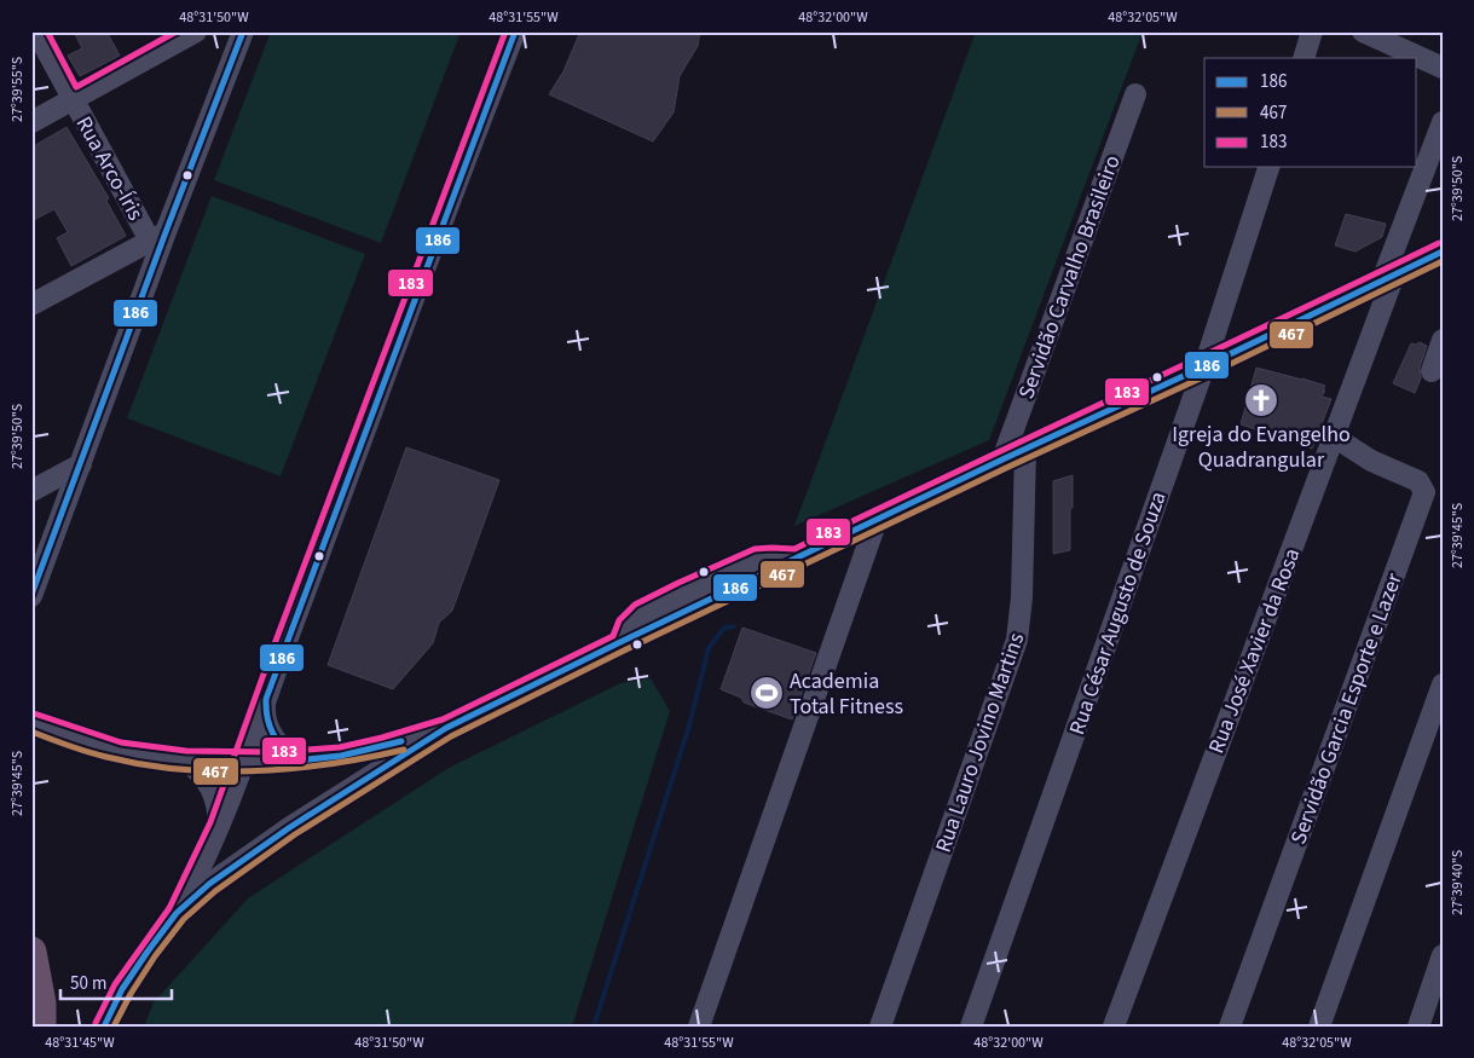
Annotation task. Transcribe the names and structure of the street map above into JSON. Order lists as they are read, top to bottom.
{
  "streets": {
    "street": [
      "Rua Arco-Íris",
      "Servidão Carvalho Brasileiro",
      "Rua César Augusto de Souza",
      "Rua José Xavier da Rosa",
      "Servidão Garcia Esporte e Lazer",
      "Rua Lauro Jovino Martins"
    ]
  },
  "crossings": [
    ["Rua José Xavier da Rosa", "Servidão Garcia Esporte e Lazer"]
  ],
  "places": {
    "church": ["Igreja do Evangelho Quadrangular"],
    "sports": ["Academia Total Fitness"]
  },
  "lines": ["transit line 186", "transit line 183", "transit line 467"],
  "legend": ["186", "467", "183"],
  "scale_bar": "50 m",
  "coordinates": [
    "48°31'50\"W",
    "48°31'55\"W",
    "48°32'00\"W",
    "48°32'05\"W",
    "27°39'55\"S",
    "27°39'50\"S",
    "27°39'45\"S",
    "27°39'40\"S",
    "48°31'45\"W"
  ]
}
